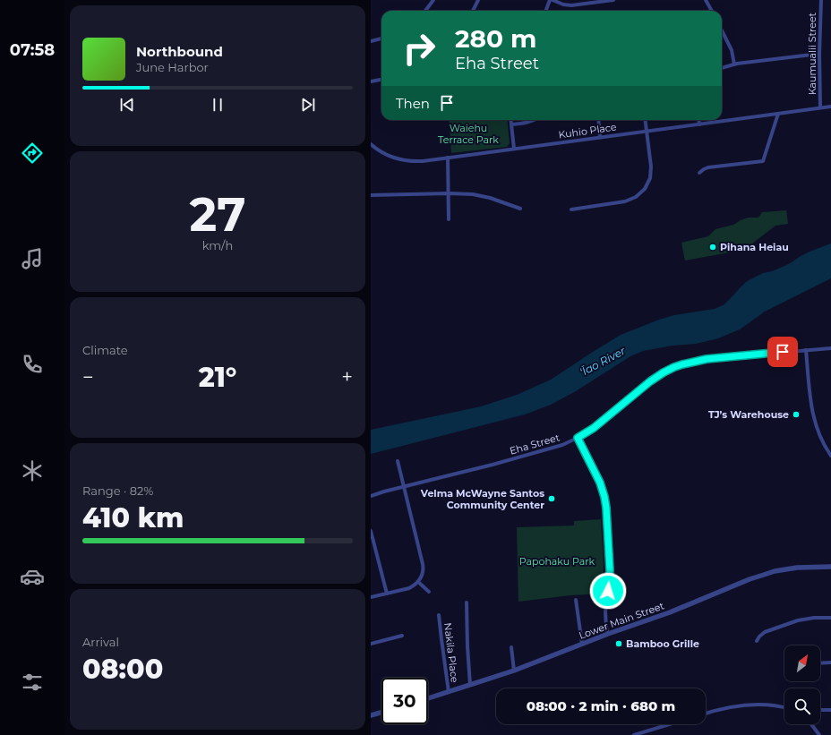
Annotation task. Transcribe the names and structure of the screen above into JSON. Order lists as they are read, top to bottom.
{
  "streets": {
    "street": [
      "Kaumualii Street",
      "Kuhio Place",
      "Eha Street",
      "Lower Main Street",
      "Nakila Place"
    ]
  },
  "crossings": [
    ["Kaumualii Street", "Kuhio Place"],
    ["Lower Main Street", "Nakila Place"]
  ],
  "water": ["ʻĪao River"],
  "parks": ["Waiehu Terrace Park", "Papohaku Park"],
  "places": [
    "Pihana Heiau",
    "TJ’s Warehouse",
    "Velma McWayne Santos Community Center",
    "Bamboo Grille"
  ],
  "north": "top right",
  "page": {
    "tabs": "07:58",
    "turn": ["280 m", "Eha Street"],
    "song": ["Northbound", "June Harbor"],
    "then": "Then",
    "tile": [
      ["27", "km/h"],
      "Climate",
      ["Range · 82%", "410 km"],
      ["Arrival", "08:00"]
    ],
    "heat": ["−", "21°", "+"],
    "limit": "30",
    "trip": "08:00 · 2 min · 680 m"
  }
}
